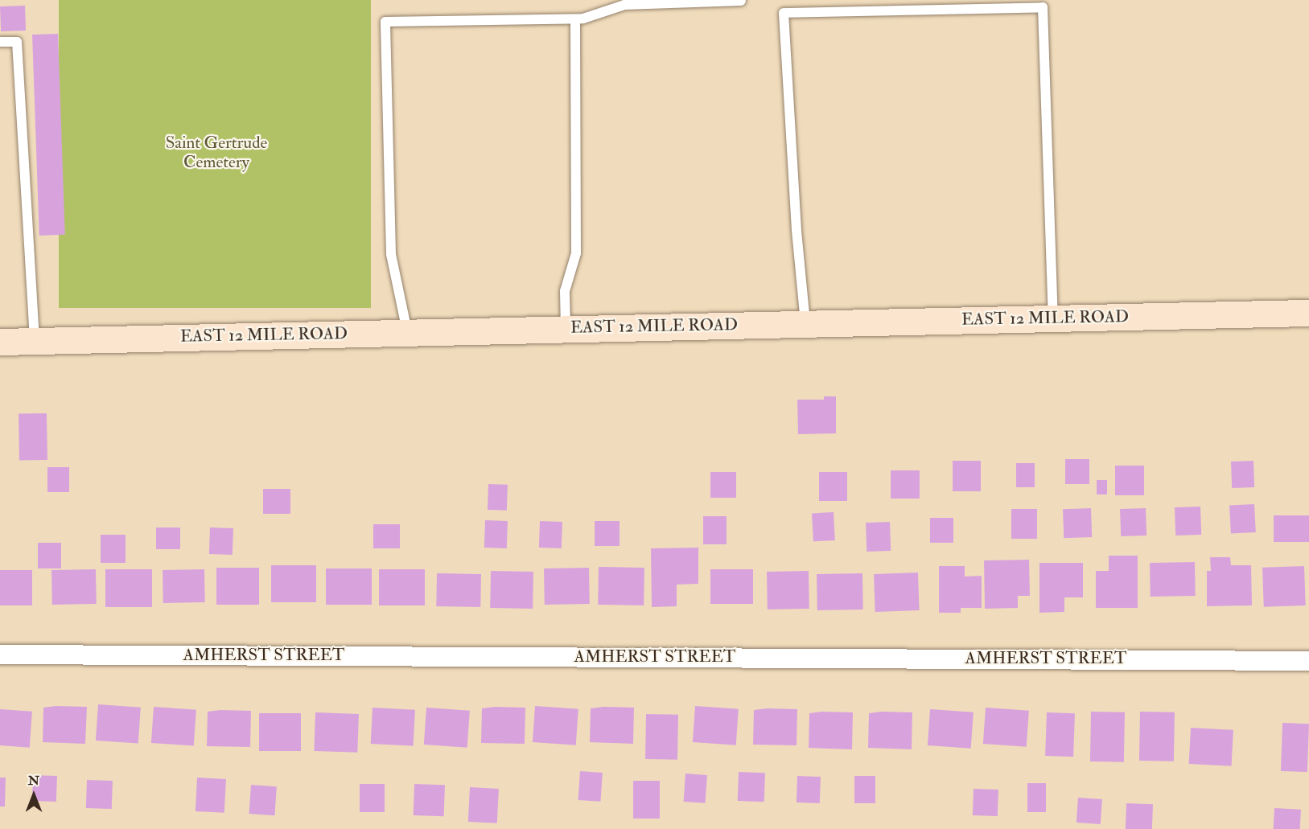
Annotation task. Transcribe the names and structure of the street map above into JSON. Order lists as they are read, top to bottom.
{
  "streets": {
    "main road": ["EAST 12 MILE ROAD"],
    "street": ["AMHERST STREET"]
  },
  "parks": ["Saint Gertrude Cemetery"],
  "north": "top"
}
